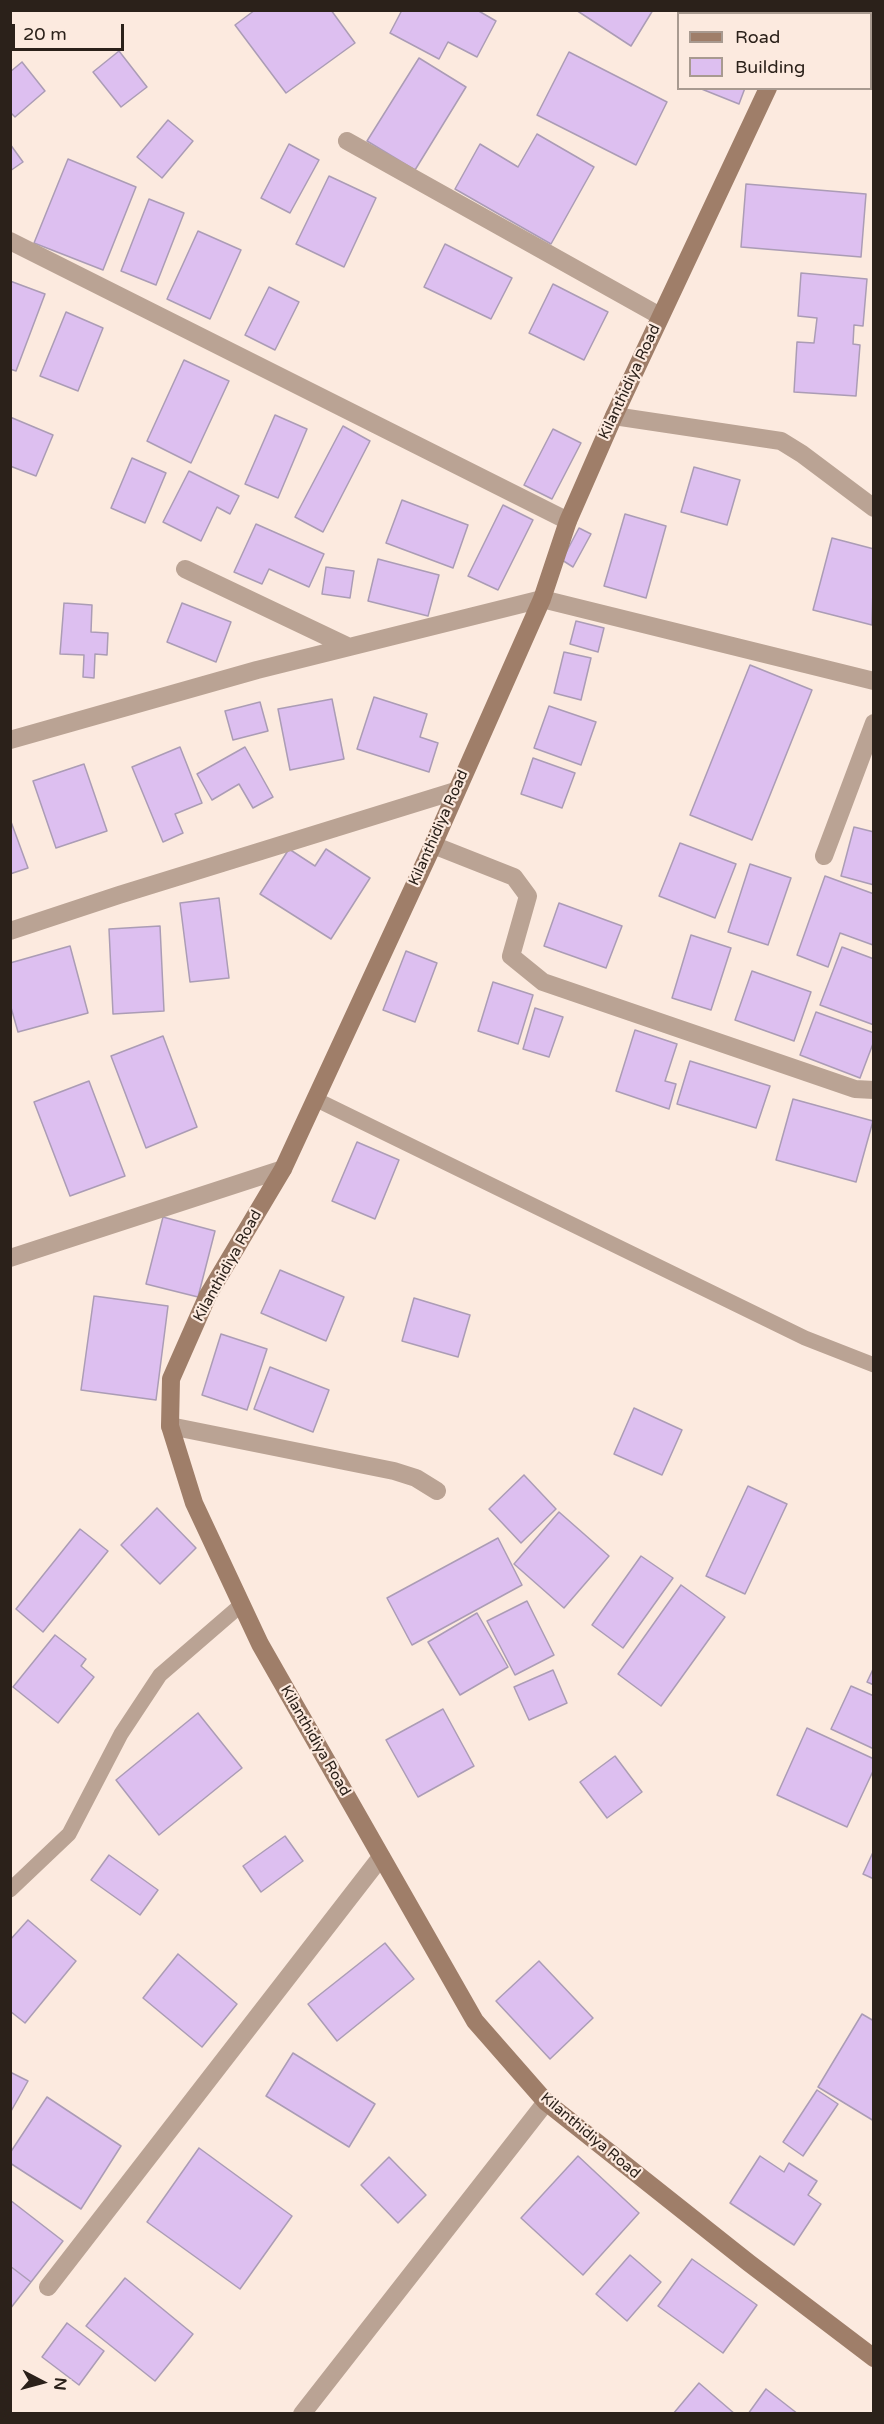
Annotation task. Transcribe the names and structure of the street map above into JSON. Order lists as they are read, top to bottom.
{
  "streets": {
    "street": ["Kilanthidiya Road"]
  },
  "legend": ["Road", "Building"],
  "scale_bar": "20 m",
  "north": "right"
}
